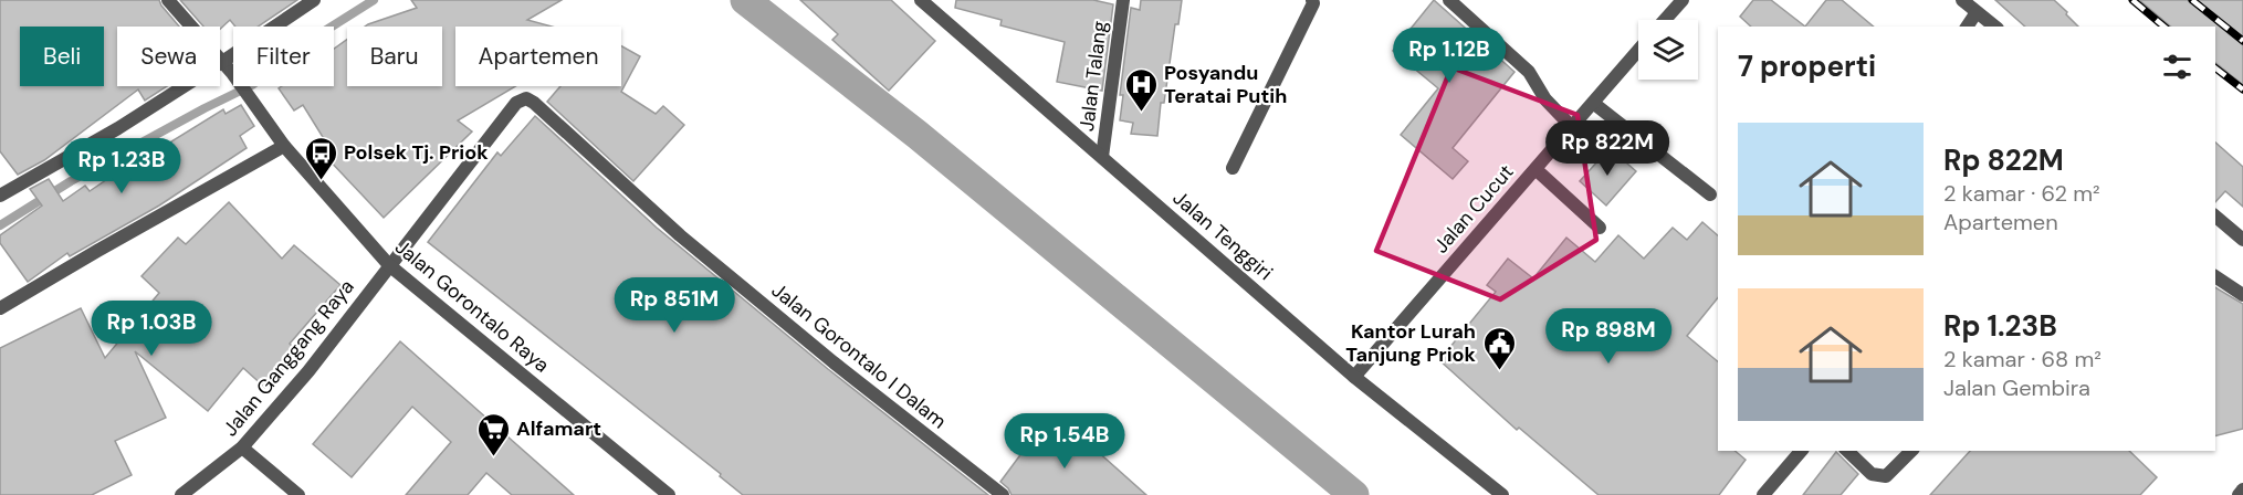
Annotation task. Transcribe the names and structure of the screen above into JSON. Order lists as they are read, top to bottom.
{
  "streets": {
    "street": [
      "Jalan Talang",
      "Jalan Cucut",
      "Jalan Tenggiri",
      "Jalan Gorontalo Raya",
      "Jalan Gorontalo I Dalam",
      "Jalan Ganggang Raya"
    ]
  },
  "crossings": [
    ["Jalan Talang", "Jalan Tenggiri"],
    ["Jalan Cucut", "Jalan Tenggiri"],
    ["Jalan Gorontalo Raya", "Jalan Gorontalo I Dalam"],
    ["Jalan Gorontalo Raya", "Jalan Ganggang Raya"],
    ["Jalan Gorontalo I Dalam", "Jalan Ganggang Raya"]
  ],
  "places": {
    "hospital": ["Posyandu Teratai Putih"],
    "bus stop": ["Polsek Tj. Priok"],
    "public building": ["Kantor Lurah Tanjung Priok"],
    "supermarket": ["Alfamart"]
  },
  "page": {
    "chip": [
      "Beli",
      "Sewa",
      "Filter",
      "Baru",
      "Apartemen"
    ],
    "heading": "7 properti",
    "price": [
      "Rp 1.12B",
      "Rp 822M",
      "Rp 1.23B",
      "Rp 851M",
      "Rp 1.03B",
      "Rp 898M",
      "Rp 1.54B"
    ],
    "list": [
      {
        "name": "Rp 822M",
        "note": "2 kamar · 62 m² · Apartemen"
      },
      {
        "name": "Rp 1.23B",
        "note": "2 kamar · 68 m² · Jalan Gembira"
      }
    ]
  }
}
